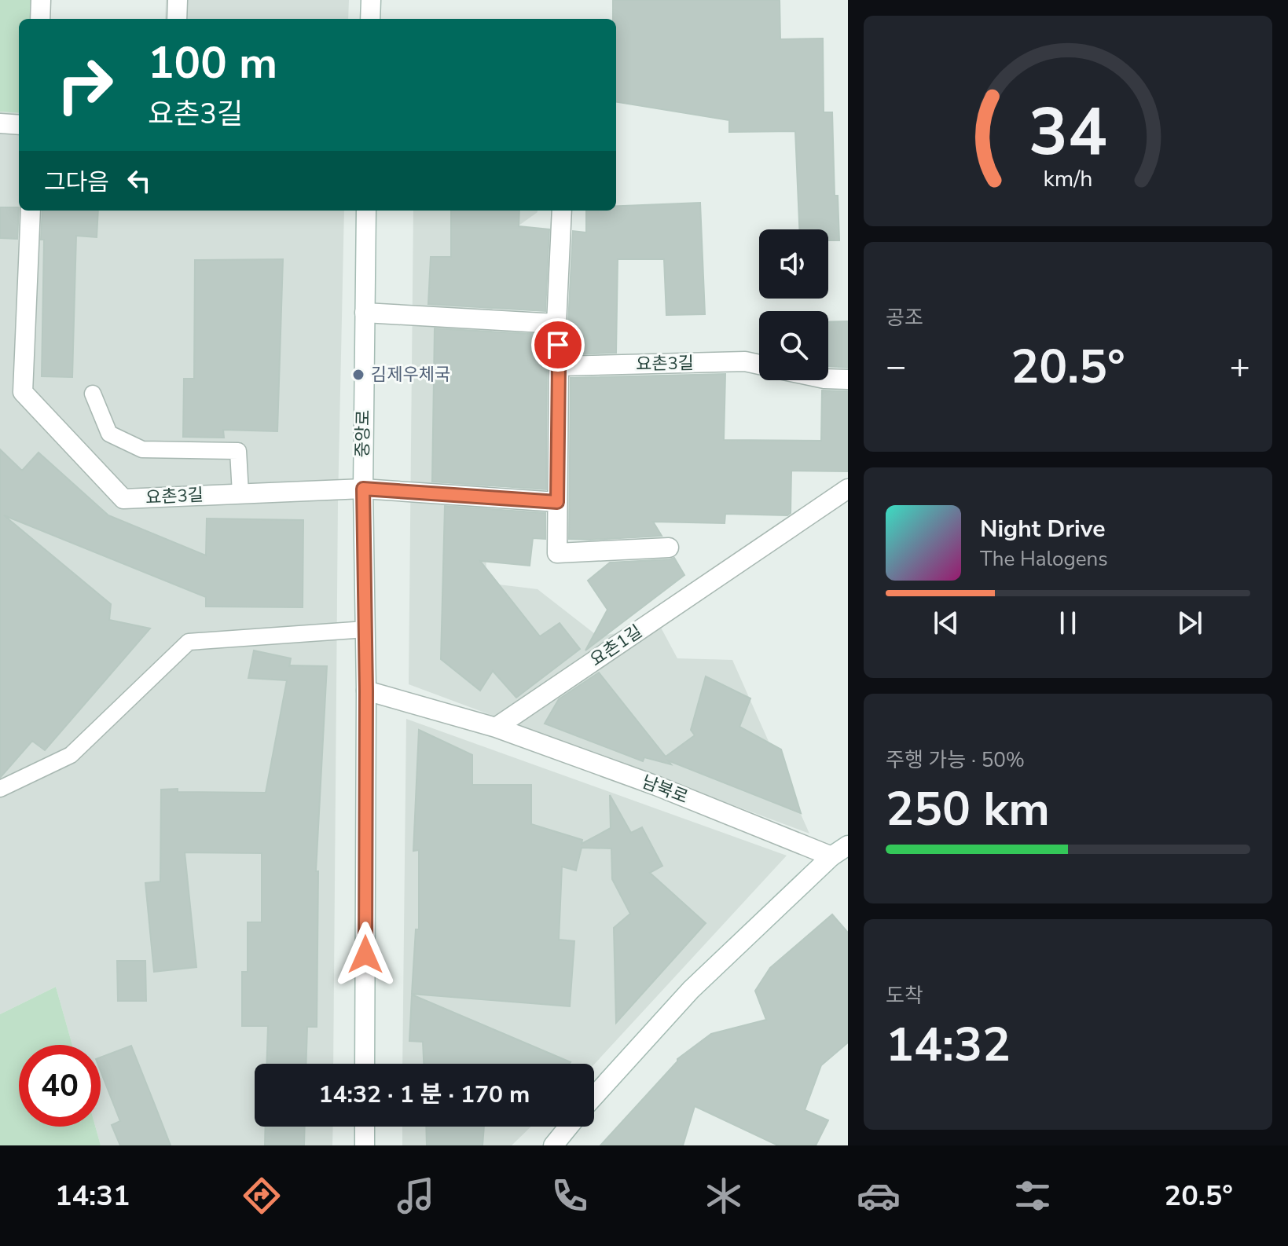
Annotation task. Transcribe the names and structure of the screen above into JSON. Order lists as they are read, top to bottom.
{
  "streets": {
    "street": [
      "요촌3길",
      "중앙로",
      "요촌1길",
      "남북로"
    ]
  },
  "crossings": [
    ["요촌3길", "중앙로"],
    ["요촌1길", "남북로"]
  ],
  "places": ["김제우체국"],
  "page": {
    "turn": ["100 m", "요촌3길"],
    "then": "그다음",
    "tile": [
      "공조",
      ["주행 가능 · 50%", "250 km"],
      ["도착", "14:32"]
    ],
    "heat": ["−", "20.5°", "+"],
    "song": ["Night Drive", "The Halogens"],
    "limit": "40",
    "trip": "14:32 · 1 분 · 170 m",
    "tabs": ["14:31", "20.5°"],
    "gauge": ["34", "km/h"]
  }
}
